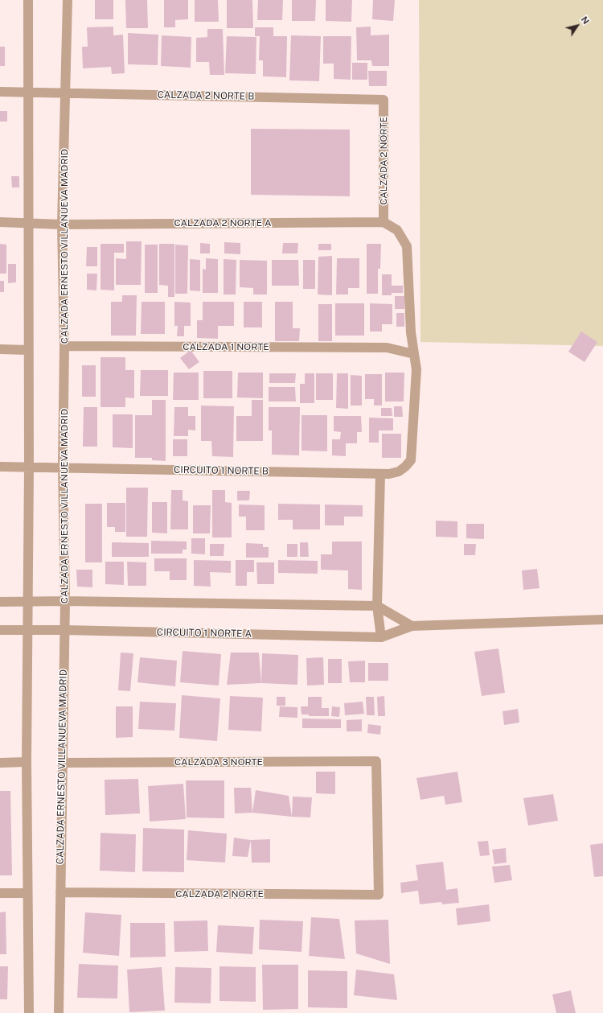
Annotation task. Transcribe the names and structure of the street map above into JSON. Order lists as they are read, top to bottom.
{
  "streets": {
    "street": [
      "CALZADA 2 NORTE B",
      "CALZADA 2 NORTE",
      "CALZADA 2 NORTE A",
      "CALZADA ERNESTO VILLANUEVA MADRID",
      "CALZADA 1 NORTE",
      "CIRCUITO 1 NORTE B",
      "CIRCUITO 1 NORTE A",
      "CALZADA 3 NORTE"
    ]
  },
  "crossings": [
    ["CALZADA 2 NORTE B", "CALZADA 2 NORTE"],
    ["CALZADA 2 NORTE B", "CALZADA ERNESTO VILLANUEVA MADRID"],
    ["CALZADA 2 NORTE", "CALZADA 2 NORTE A"],
    ["CALZADA 2 NORTE", "CALZADA ERNESTO VILLANUEVA MADRID"],
    ["CALZADA 2 NORTE", "CIRCUITO 1 NORTE B"],
    ["CALZADA 2 NORTE", "CALZADA 3 NORTE"],
    ["CALZADA 2 NORTE A", "CALZADA ERNESTO VILLANUEVA MADRID"],
    ["CALZADA 2 NORTE A", "CIRCUITO 1 NORTE B"],
    ["CALZADA ERNESTO VILLANUEVA MADRID", "CALZADA 1 NORTE"],
    ["CALZADA ERNESTO VILLANUEVA MADRID", "CIRCUITO 1 NORTE B"],
    ["CALZADA ERNESTO VILLANUEVA MADRID", "CIRCUITO 1 NORTE A"],
    ["CALZADA ERNESTO VILLANUEVA MADRID", "CALZADA 3 NORTE"],
    ["CALZADA 1 NORTE", "CIRCUITO 1 NORTE B"]
  ],
  "north": "top right"
}
